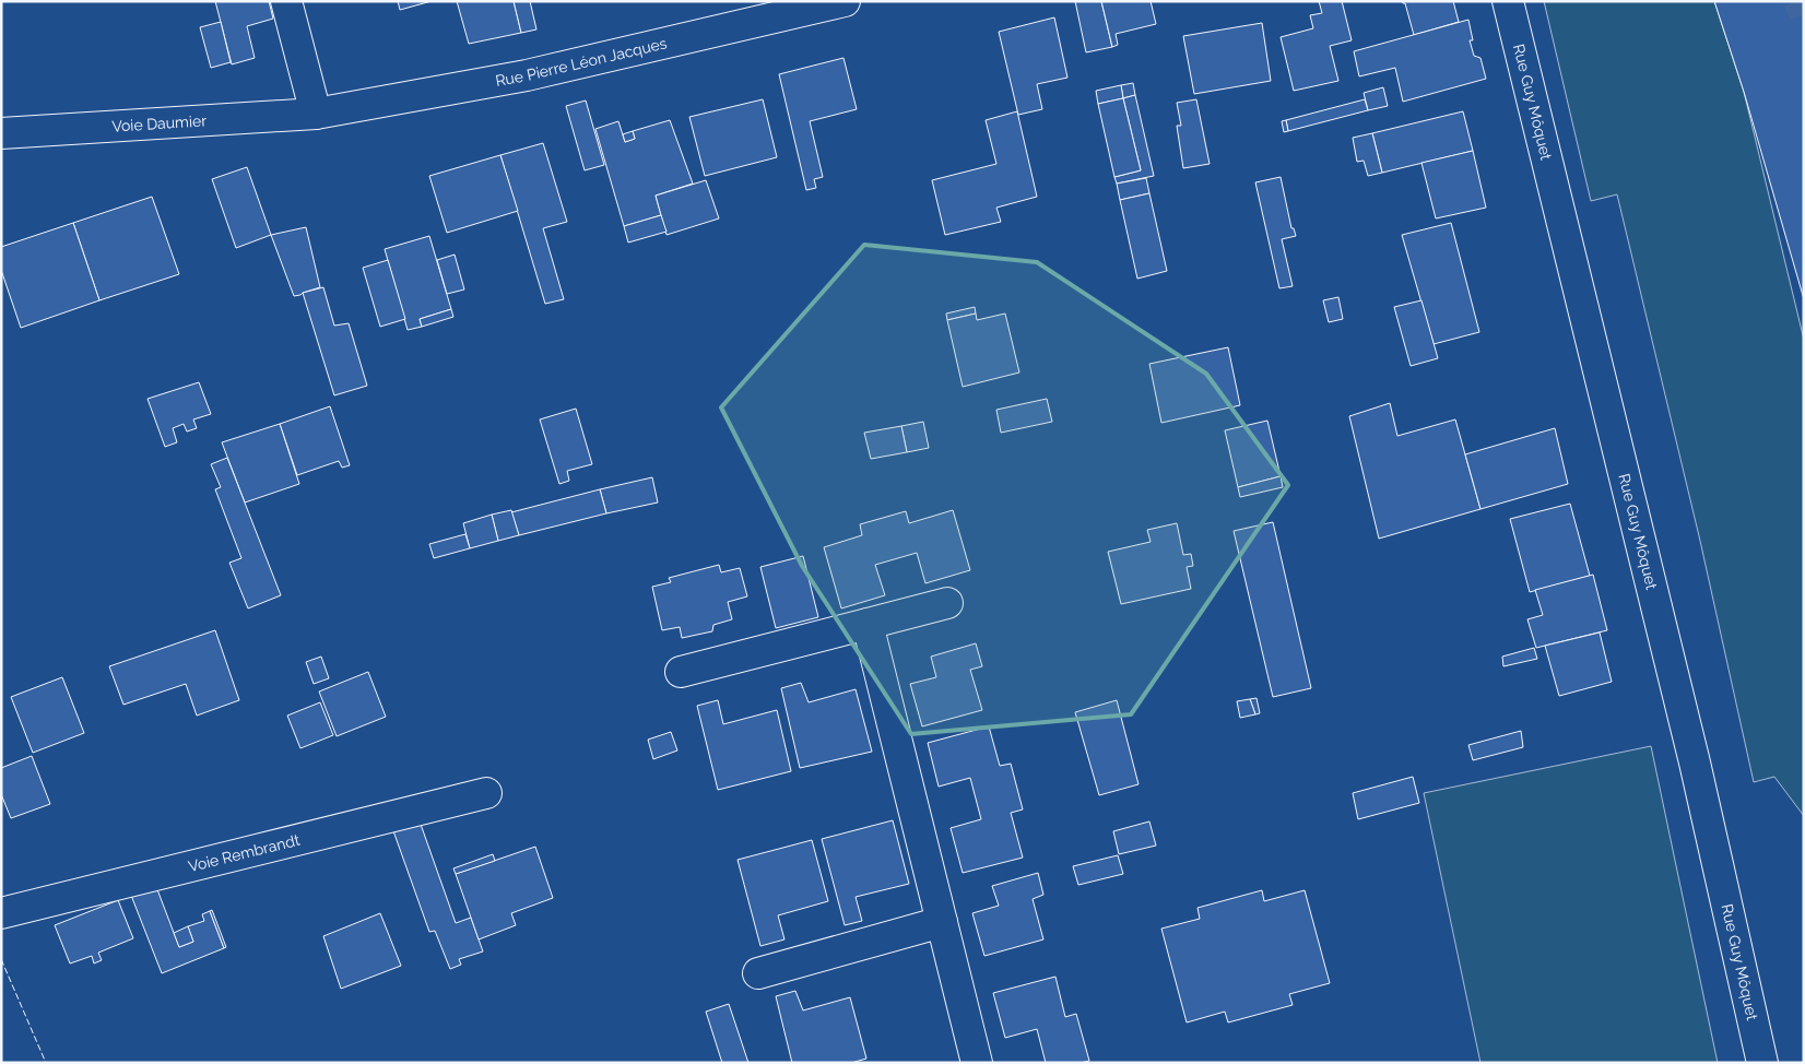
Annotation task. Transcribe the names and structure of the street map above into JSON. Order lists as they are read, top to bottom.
{
  "streets": {
    "street": [
      "Rue Pierre Léon Jacques",
      "Rue Guy Môquet",
      "Voie Daumier",
      "Voie Rembrandt"
    ]
  },
  "crossings": [
    ["Rue Pierre Léon Jacques", "Voie Daumier"]
  ]
}
